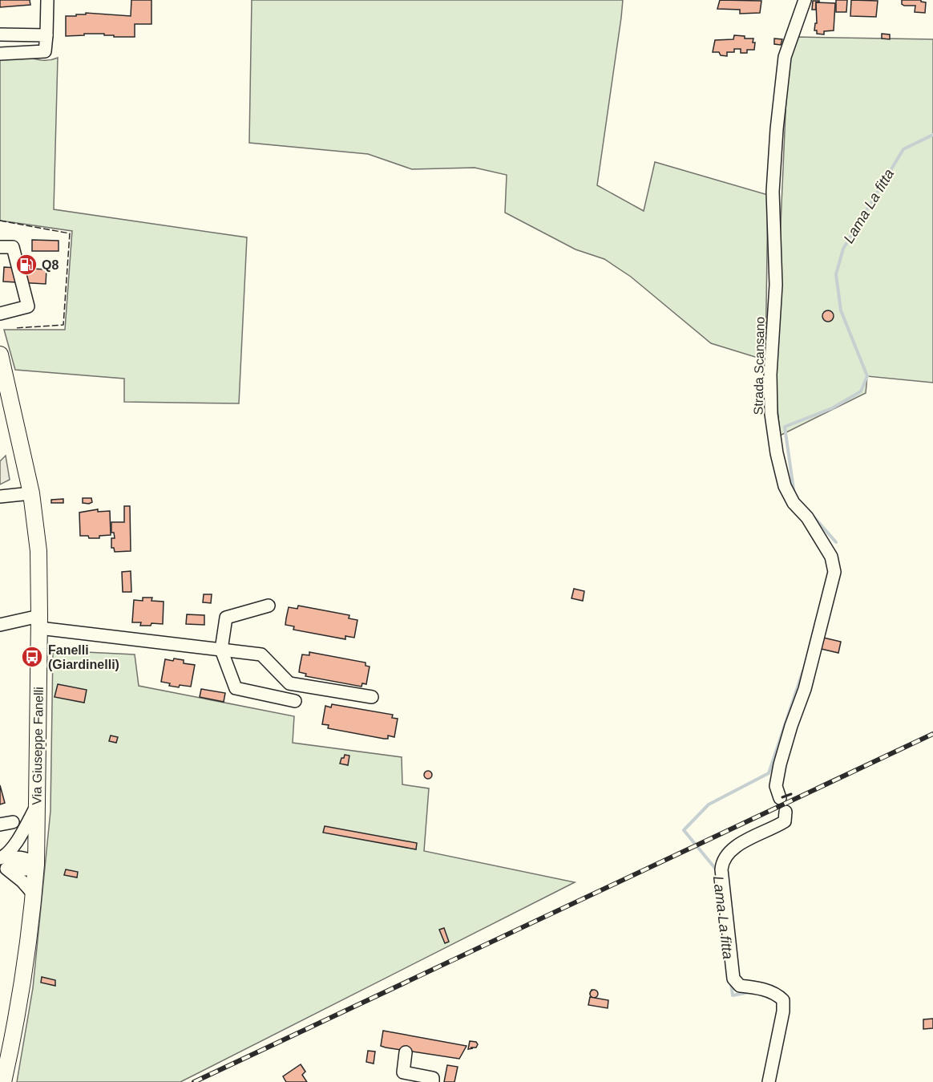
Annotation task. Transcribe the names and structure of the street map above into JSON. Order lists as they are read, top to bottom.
{
  "streets": {
    "main road": ["Via Giuseppe Fanelli"],
    "street": ["Strada Scansano"]
  },
  "water": ["Lama La fitta"],
  "places": {
    "fuel station": ["Q8"],
    "bus stop": ["Fanelli (Giardinelli)"]
  }
}
